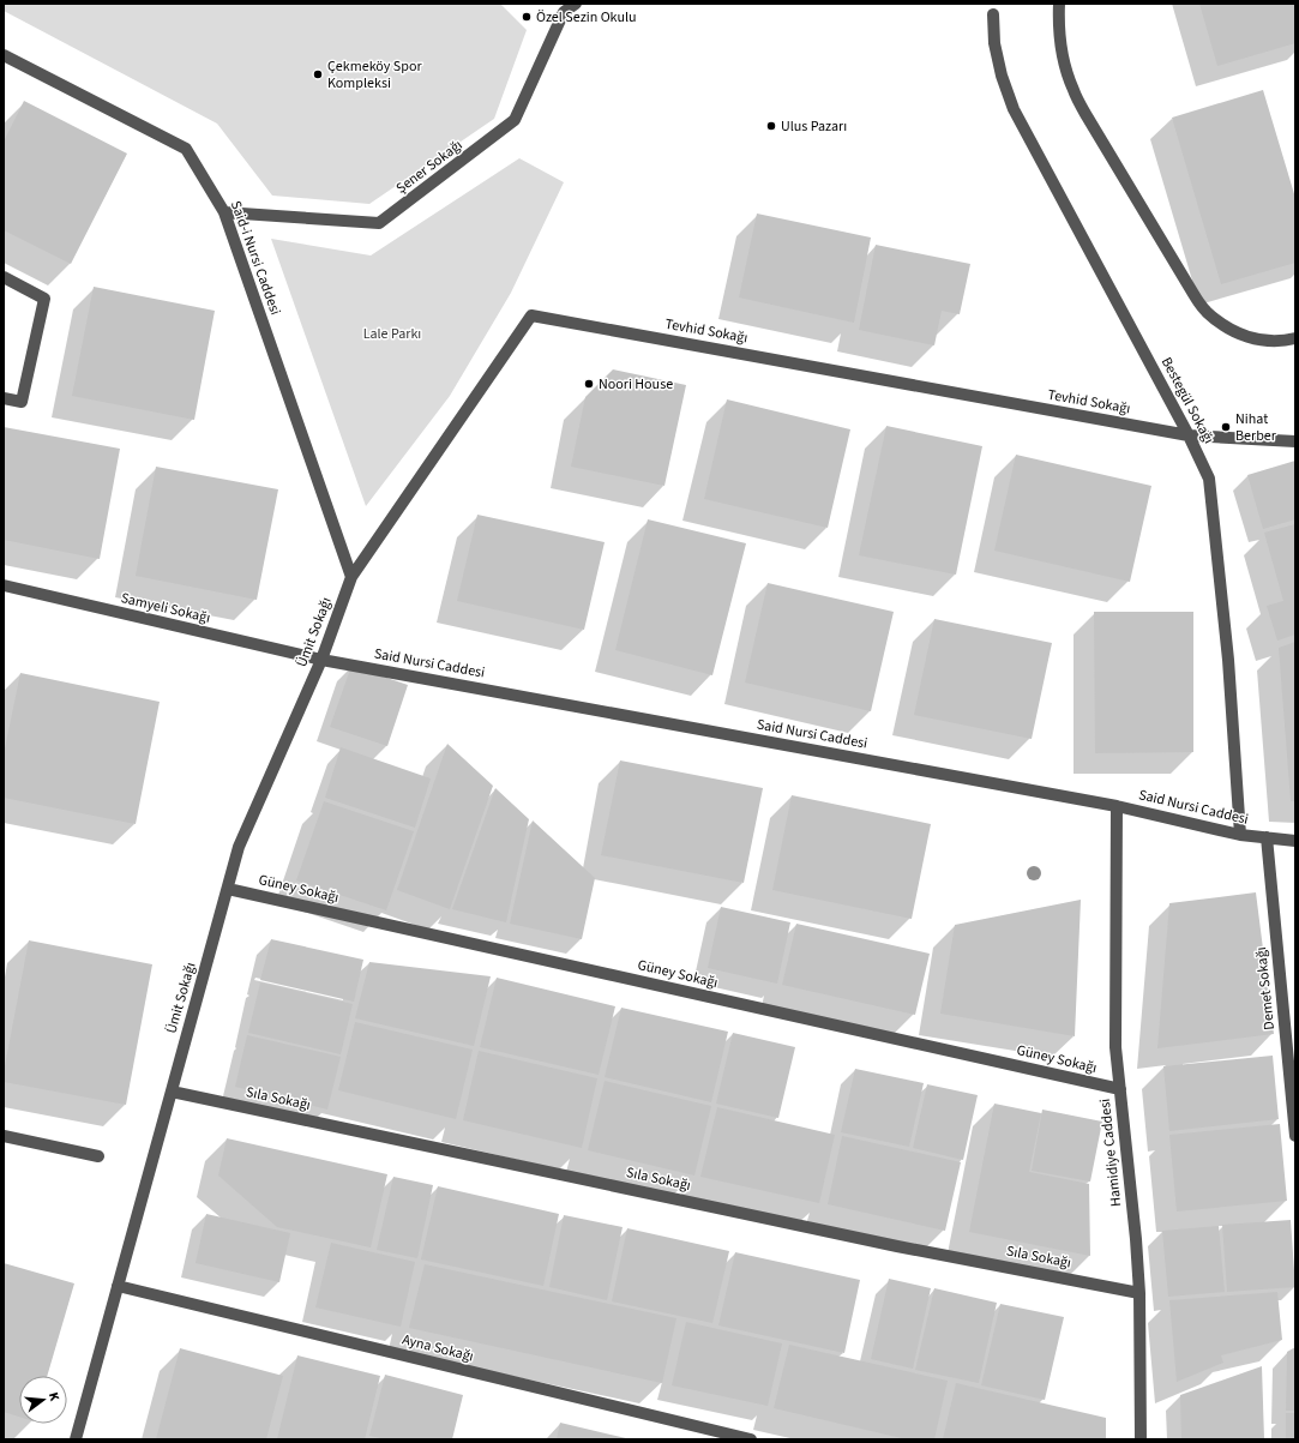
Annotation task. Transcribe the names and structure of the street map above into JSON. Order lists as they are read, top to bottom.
{
  "streets": {
    "street": [
      "Şener Sokağı",
      "Said-i Nursi Caddesi",
      "Tevhid Sokağı",
      "Bestegül Sokağı",
      "Samyeli Sokağı",
      "Ümit Sokağı",
      "Said Nursi Caddesi",
      "Güney Sokağı",
      "Demet Sokağı",
      "Sıla Sokağı",
      "Hamidiye Caddesi",
      "Ayna Sokağı"
    ]
  },
  "crossings": [
    ["Şener Sokağı", "Said-i Nursi Caddesi"],
    ["Said-i Nursi Caddesi", "Tevhid Sokağı"],
    ["Said-i Nursi Caddesi", "Ümit Sokağı"],
    ["Tevhid Sokağı", "Bestegül Sokağı"],
    ["Tevhid Sokağı", "Ümit Sokağı"],
    ["Bestegül Sokağı", "Said Nursi Caddesi"],
    ["Samyeli Sokağı", "Ümit Sokağı"],
    ["Samyeli Sokağı", "Said Nursi Caddesi"],
    ["Ümit Sokağı", "Said Nursi Caddesi"],
    ["Ümit Sokağı", "Güney Sokağı"],
    ["Ümit Sokağı", "Sıla Sokağı"],
    ["Ümit Sokağı", "Ayna Sokağı"],
    ["Said Nursi Caddesi", "Demet Sokağı"],
    ["Said Nursi Caddesi", "Hamidiye Caddesi"],
    ["Güney Sokağı", "Hamidiye Caddesi"],
    ["Sıla Sokağı", "Hamidiye Caddesi"]
  ],
  "parks": ["Lale Parkı"],
  "places": [
    "Özel Sezin Okulu",
    "Çekmeköy Spor Kompleksi",
    "Ulus Pazarı",
    "Noori House",
    "Nihat Berber"
  ],
  "north": "right"
}
